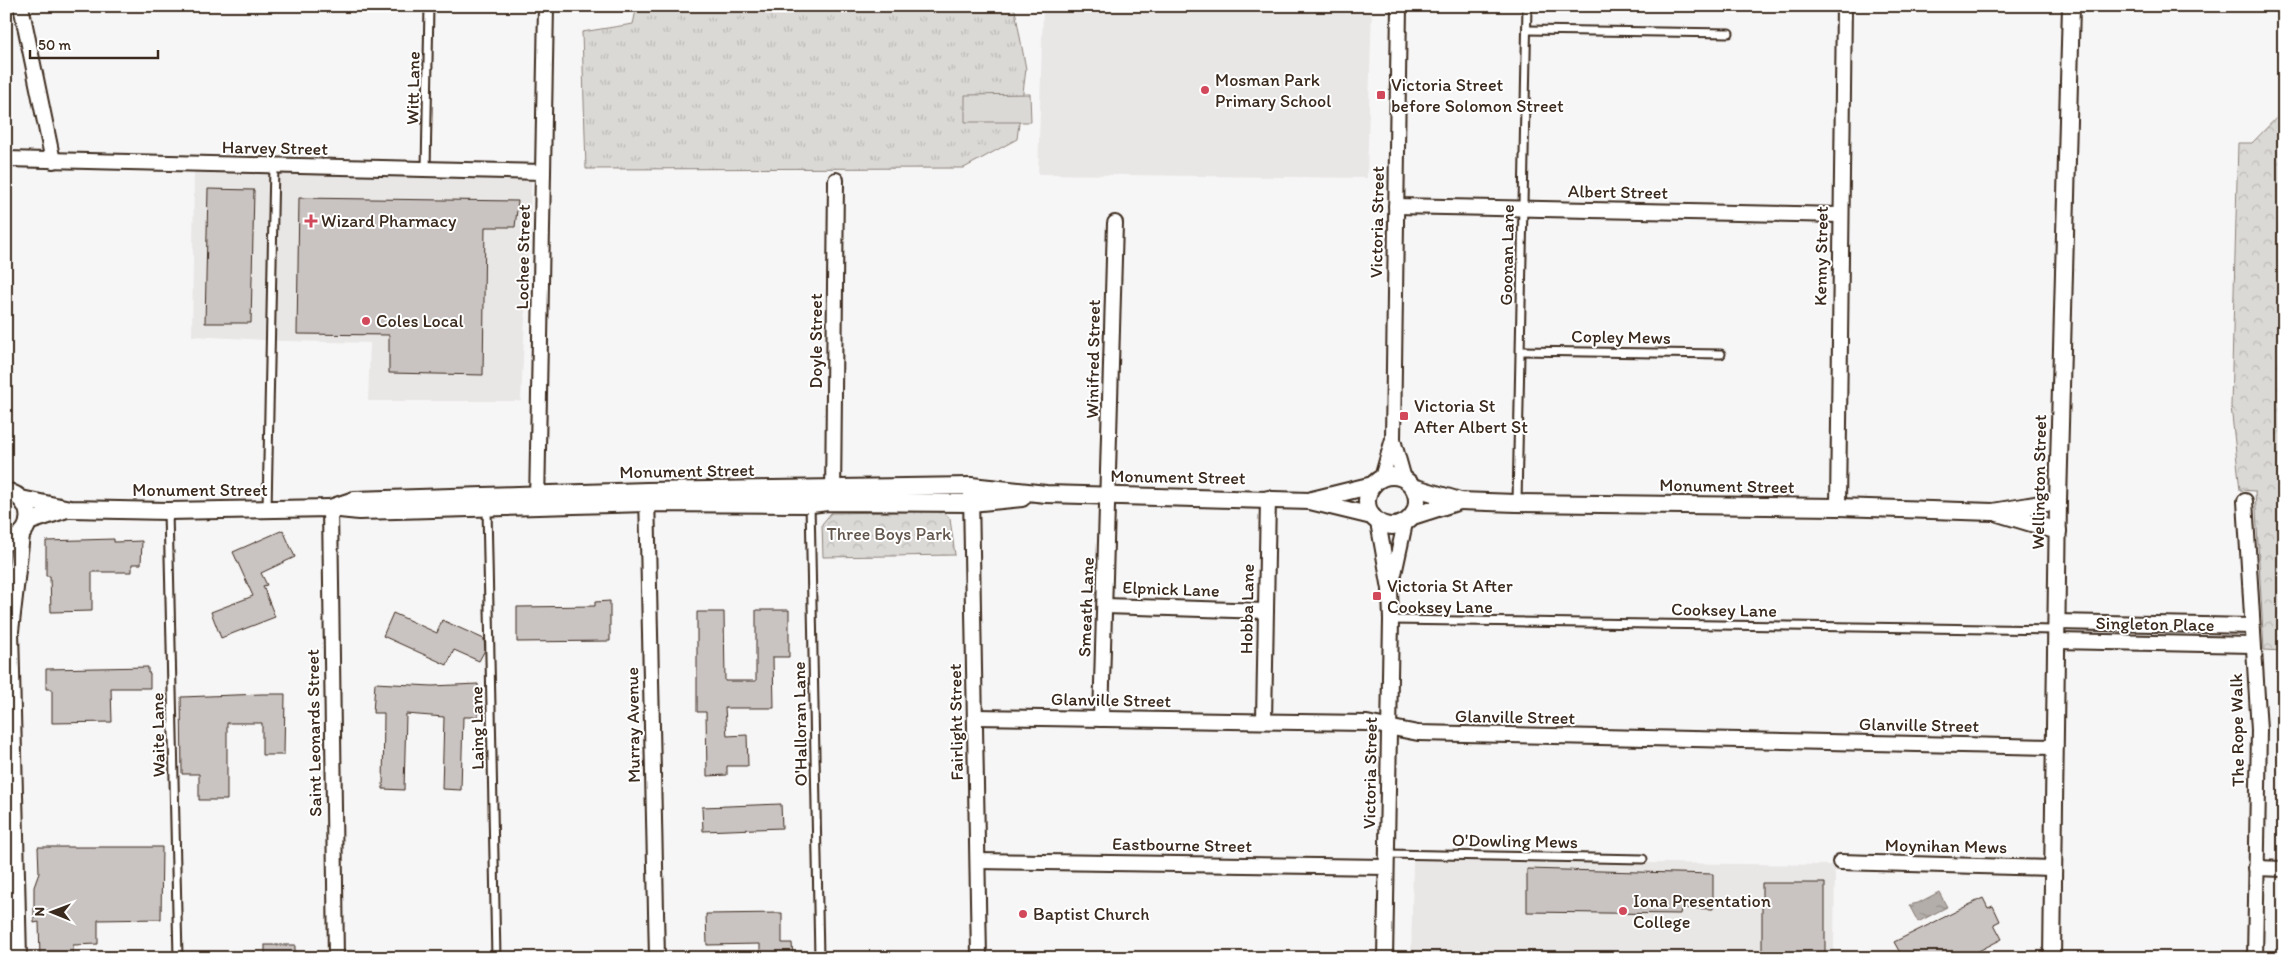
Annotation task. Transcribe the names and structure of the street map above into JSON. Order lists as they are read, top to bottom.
{
  "streets": {
    "street": [
      "Harvey Street",
      "Albert Street",
      "Victoria Street",
      "Kenny Street",
      "Lochee Street",
      "Doyle Street",
      "Winifred Street",
      "Monument Street",
      "Wellington Street",
      "Elpnick Lane",
      "Smeath Lane",
      "Hobba Lane",
      "Singleton Place",
      "Glanville Street",
      "Fairlight Street",
      "Murray Avenue",
      "The Rope Walk",
      "Saint Leonards Street",
      "Eastbourne Street",
      "Moynihan Mews"
    ],
    "lane": [
      "Witt Lane",
      "Goonan Lane",
      "Copley Mews",
      "Cooksey Lane",
      "O'Halloran Lane",
      "Laing Lane",
      "Waite Lane",
      "O'Dowling Mews"
    ]
  },
  "crossings": [
    ["Witt Lane", "Harvey Street"],
    ["Harvey Street", "Lochee Street"],
    ["Albert Street", "Victoria Street"],
    ["Albert Street", "Goonan Lane"],
    ["Albert Street", "Kenny Street"],
    ["Victoria Street", "Monument Street"],
    ["Victoria Street", "Cooksey Lane"],
    ["Victoria Street", "Glanville Street"],
    ["Victoria Street", "O'Dowling Mews"],
    ["Victoria Street", "Eastbourne Street"],
    ["Goonan Lane", "Copley Mews"],
    ["Goonan Lane", "Monument Street"],
    ["Kenny Street", "Monument Street"],
    ["Lochee Street", "Monument Street"],
    ["Doyle Street", "Monument Street"],
    ["Winifred Street", "Monument Street"],
    ["Winifred Street", "Smeath Lane"],
    ["Monument Street", "Wellington Street"],
    ["Monument Street", "Smeath Lane"],
    ["Monument Street", "Hobba Lane"],
    ["Monument Street", "Fairlight Street"],
    ["Monument Street", "O'Halloran Lane"],
    ["Monument Street", "Murray Avenue"],
    ["Monument Street", "Laing Lane"],
    ["Monument Street", "Saint Leonards Street"],
    ["Monument Street", "Waite Lane"],
    ["Wellington Street", "Cooksey Lane"],
    ["Wellington Street", "Singleton Place"],
    ["Wellington Street", "Glanville Street"],
    ["Wellington Street", "Moynihan Mews"],
    ["Elpnick Lane", "Smeath Lane"],
    ["Elpnick Lane", "Hobba Lane"],
    ["Smeath Lane", "Glanville Street"],
    ["Hobba Lane", "Glanville Street"],
    ["Cooksey Lane", "Singleton Place"],
    ["Singleton Place", "The Rope Walk"],
    ["Glanville Street", "Fairlight Street"],
    ["Fairlight Street", "Eastbourne Street"],
    ["O'Dowling Mews", "Eastbourne Street"]
  ],
  "parks": ["Three Boys Park"],
  "places": {
    "other": [
      "Mosman Park Primary School",
      "Coles Local",
      "Iona Presentation College",
      "Baptist Church"
    ],
    "transit": ["Victoria Street before Solomon Street", "Victoria St After Albert St", "Victoria St After Cooksey Lane"],
    "health": ["Wizard Pharmacy"]
  },
  "scale_bar": "50 m",
  "north": "left"
}
